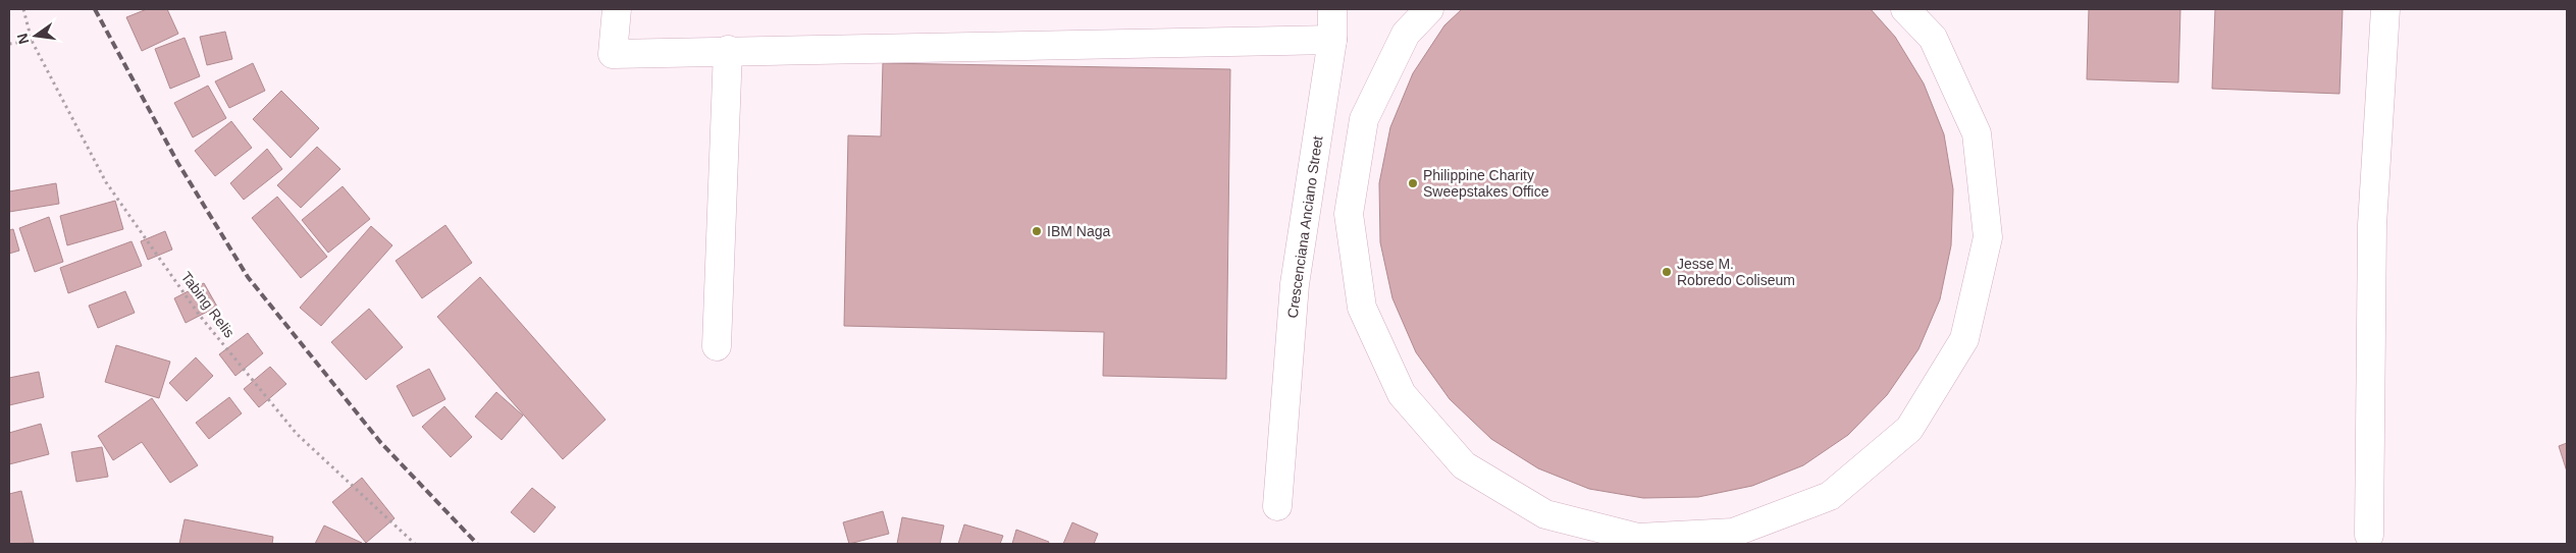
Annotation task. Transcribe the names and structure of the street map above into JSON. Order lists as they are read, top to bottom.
{
  "streets": {
    "street": ["Crescenciana Anciano Street"],
    "path": ["Tabing Relis"]
  },
  "places": ["Philippine Charity Sweepstakes Office", "IBM Naga", "Jesse M. Robredo Coliseum"],
  "north": "left"
}
